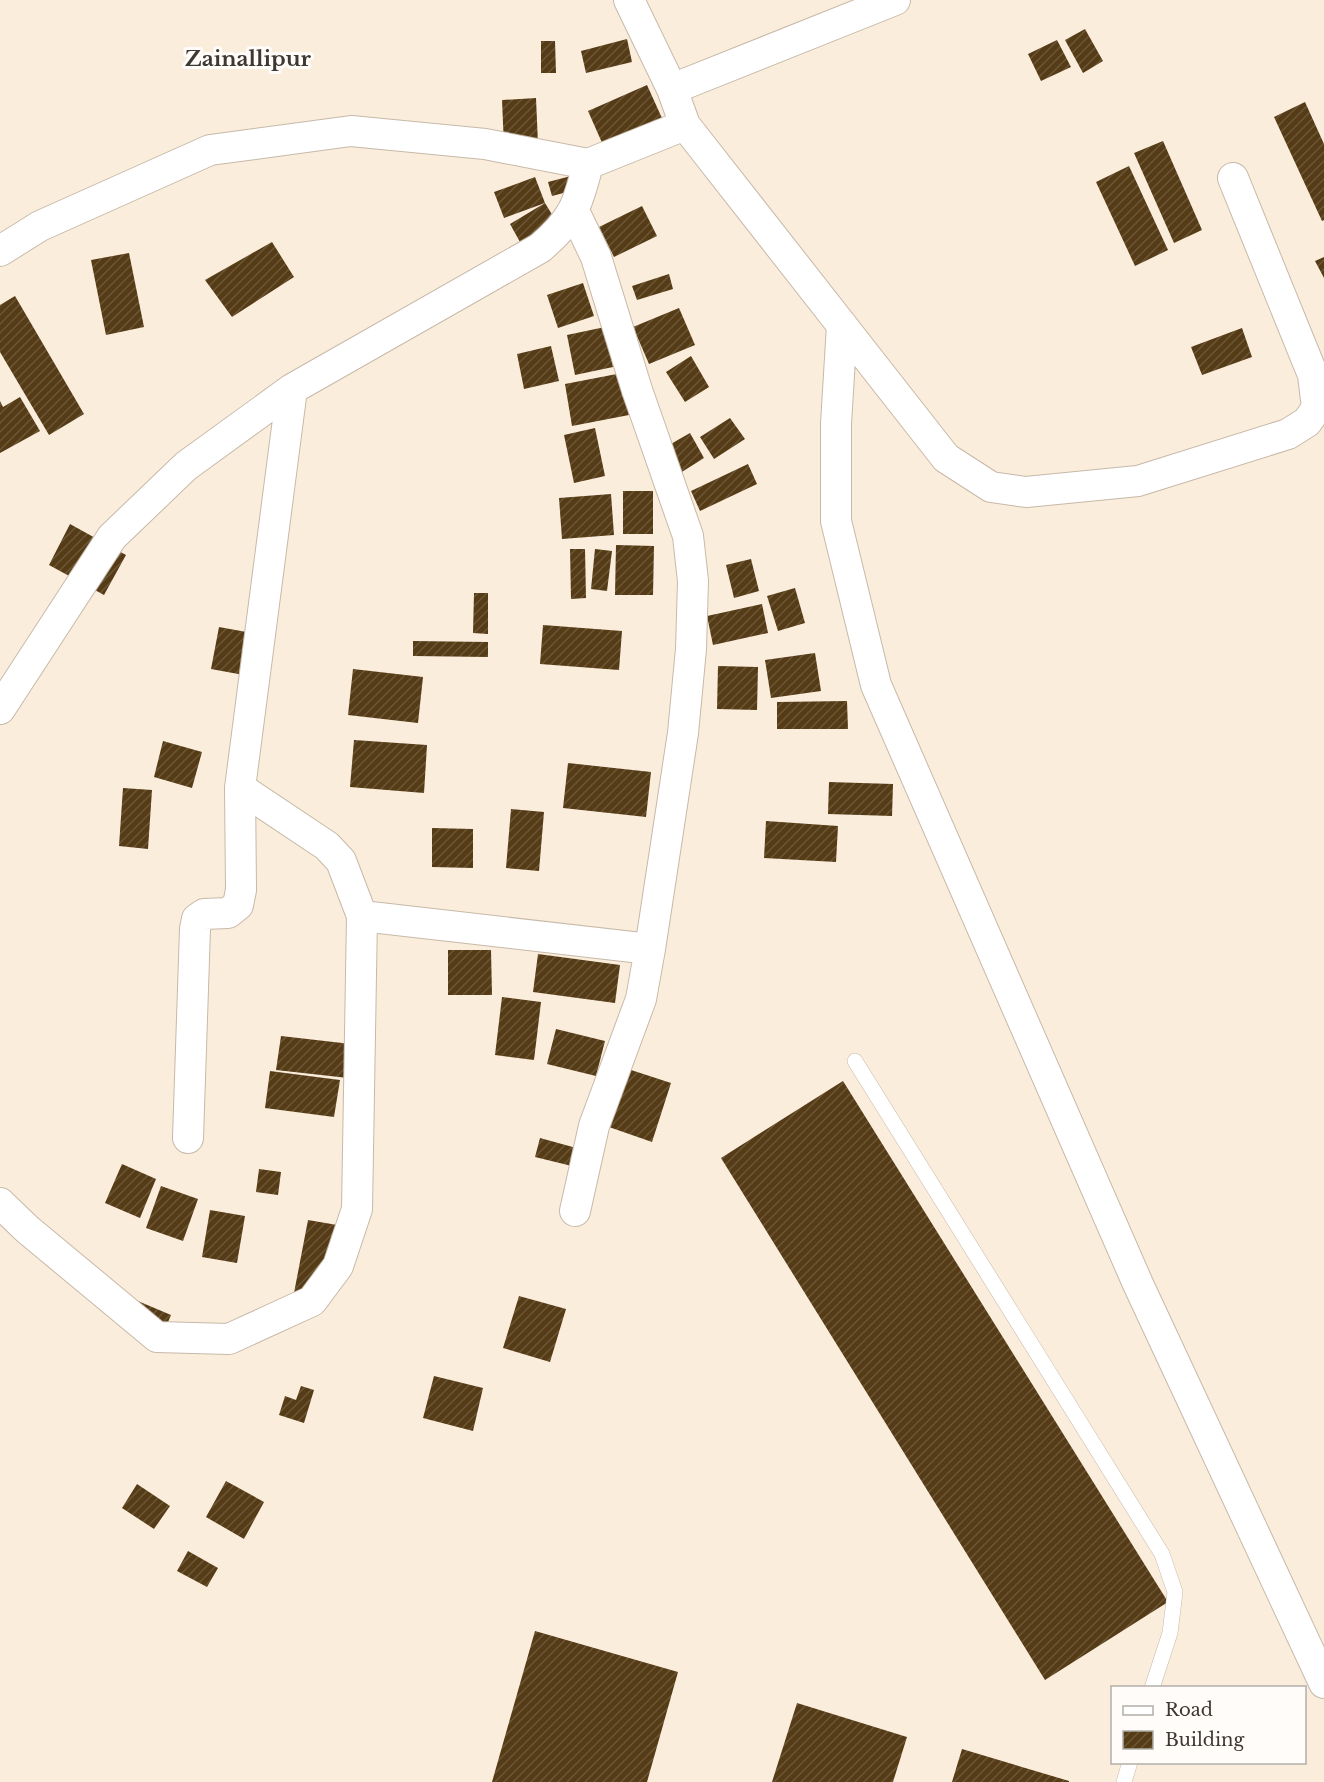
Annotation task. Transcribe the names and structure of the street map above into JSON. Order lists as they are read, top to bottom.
{
  "districts": ["Zainallipur"],
  "legend": ["Road", "Building"]
}
